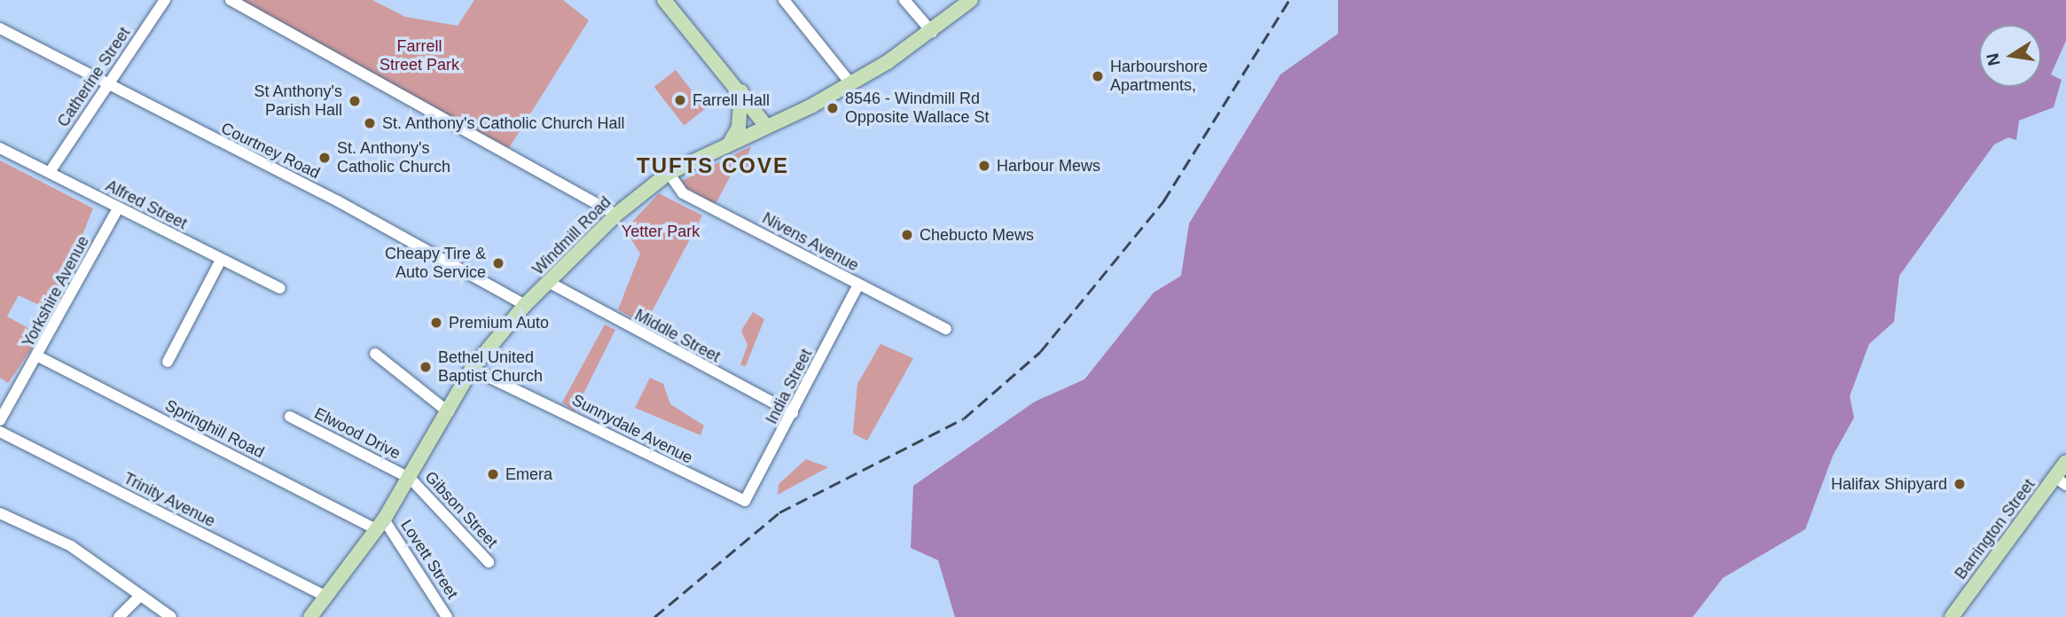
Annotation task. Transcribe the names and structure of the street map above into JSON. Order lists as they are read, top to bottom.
{
  "streets": {
    "main road": ["Windmill Road", "Barrington Street"],
    "street": [
      "Catherine Street",
      "Courtney Road",
      "Alfred Street",
      "Nivens Avenue",
      "Yorkshire Avenue",
      "Middle Street",
      "India Street",
      "Springhill Road",
      "Sunnydale Avenue",
      "Elwood Drive",
      "Trinity Avenue",
      "Gibson Street",
      "Lovett Street"
    ]
  },
  "crossings": [
    ["Catherine Street", "Courtney Road"],
    ["Catherine Street", "Alfred Street"],
    ["Courtney Road", "Windmill Road"],
    ["Alfred Street", "Yorkshire Avenue"],
    ["Windmill Road", "Nivens Avenue"],
    ["Windmill Road", "Middle Street"],
    ["Windmill Road", "Springhill Road"],
    ["Windmill Road", "Sunnydale Avenue"],
    ["Windmill Road", "Elwood Drive"],
    ["Windmill Road", "Trinity Avenue"],
    ["Windmill Road", "Gibson Street"],
    ["Windmill Road", "Lovett Street"],
    ["Nivens Avenue", "India Street"],
    ["Yorkshire Avenue", "Springhill Road"],
    ["Middle Street", "India Street"],
    ["India Street", "Sunnydale Avenue"],
    ["Springhill Road", "Lovett Street"],
    ["Elwood Drive", "Gibson Street"]
  ],
  "districts": ["TUFTS COVE"],
  "parks": ["Farrell Street Park", "Yetter Park"],
  "places": [
    "Harbourshore Apartments,",
    "Farrell Hall",
    "St Anthony's Parish Hall",
    "8546 - Windmill Rd Opposite Wallace St",
    "St. Anthony's Catholic Church Hall",
    "St. Anthony's Catholic Church",
    "Harbour Mews",
    "Chebucto Mews",
    "Cheapy Tire & Auto Service",
    "Premium Auto",
    "Bethel United Baptist Church",
    "Emera",
    "Halifax Shipyard"
  ],
  "north": "left"
}
